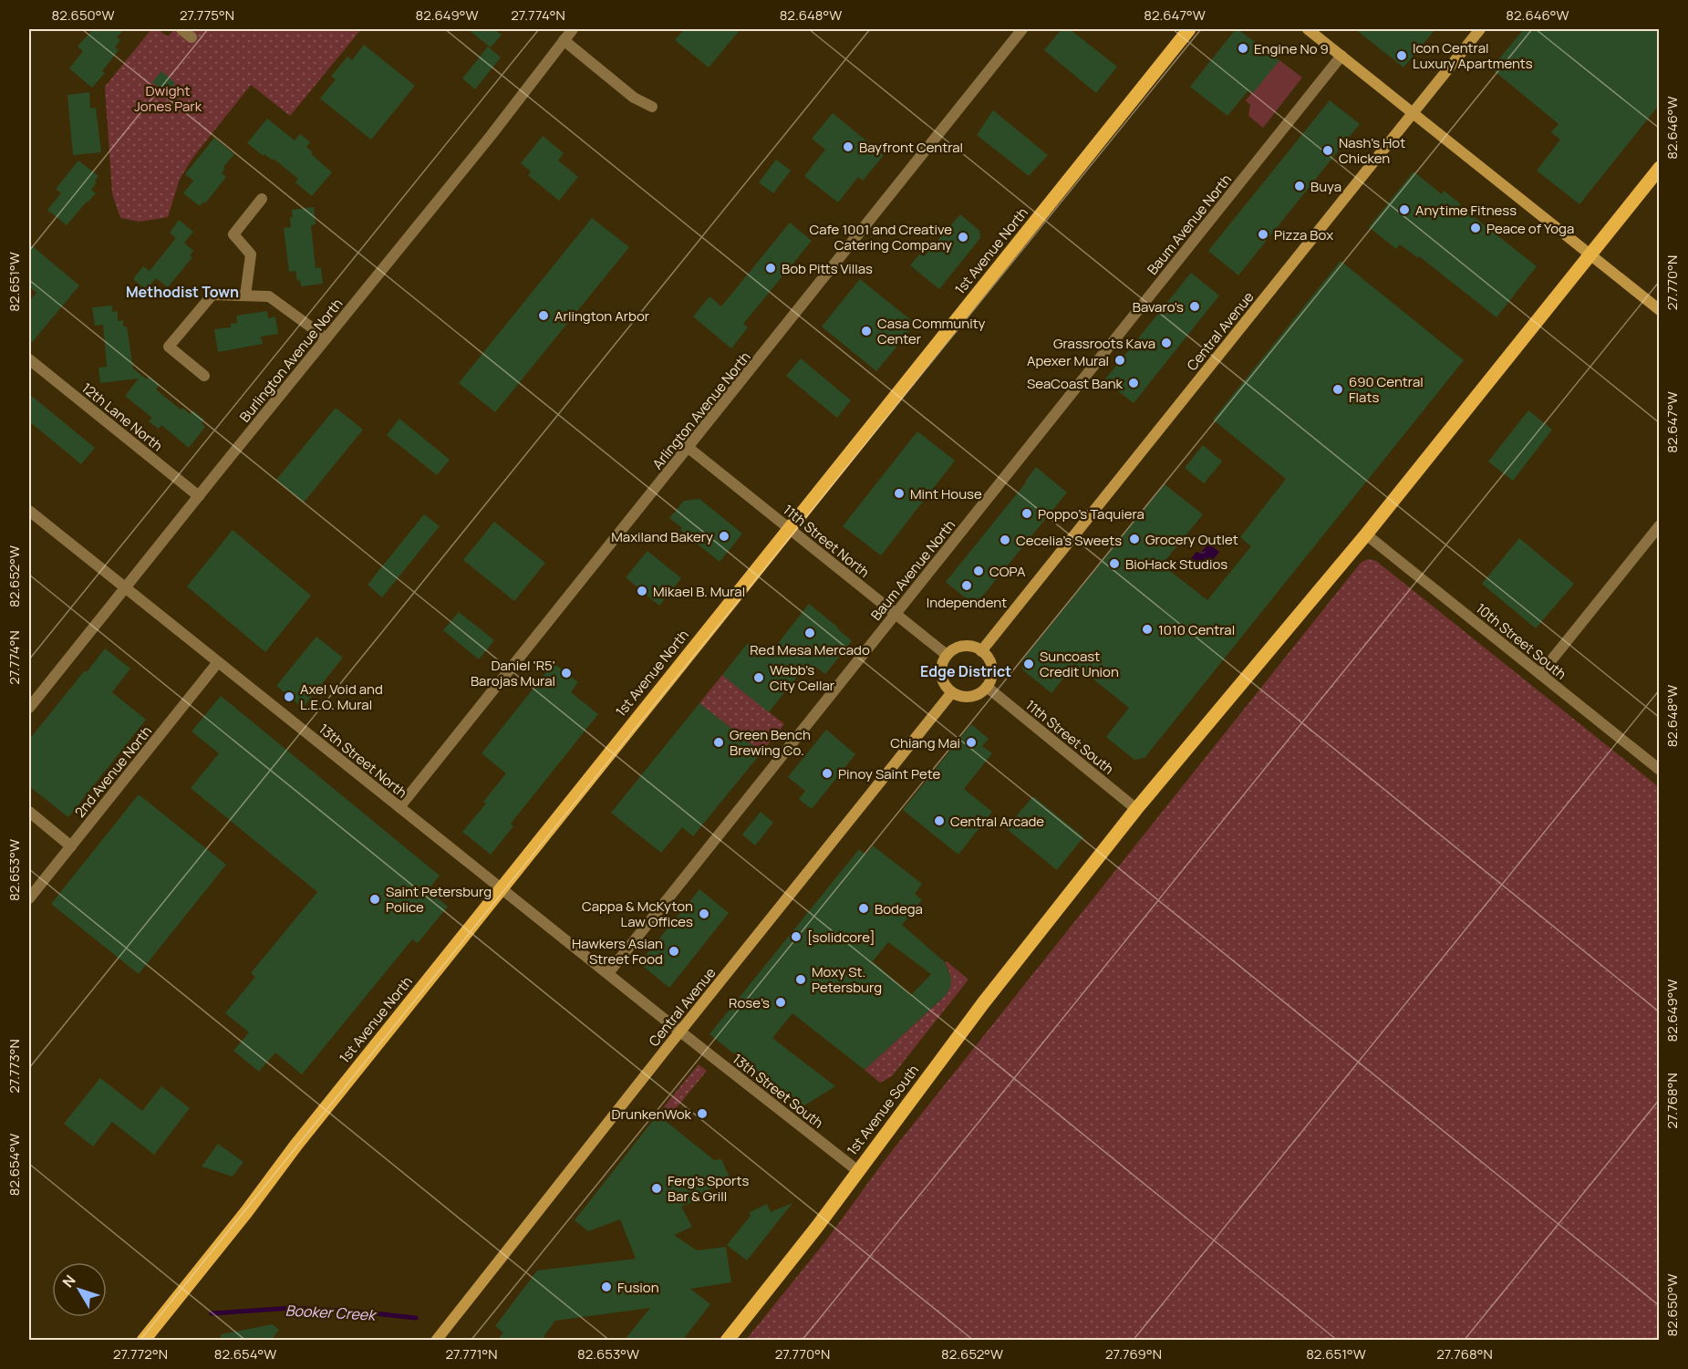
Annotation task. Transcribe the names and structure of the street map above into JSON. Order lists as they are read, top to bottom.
{
  "streets": {
    "main road": ["1st Avenue North", "1st Avenue South"],
    "street": [
      "Baum Avenue North",
      "Central Avenue",
      "Burlington Avenue North",
      "Arlington Avenue North",
      "12th Lane North",
      "11th Street North",
      "10th Street South",
      "11th Street South",
      "13th Street North",
      "2nd Avenue North",
      "13th Street South"
    ]
  },
  "crossings": [
    ["Baum Avenue North", "11th Street North"],
    ["Baum Avenue North", "13th Street North"],
    ["1st Avenue North", "11th Street North"],
    ["1st Avenue North", "13th Street North"],
    ["Central Avenue", "11th Street North"],
    ["Central Avenue", "11th Street South"],
    ["Central Avenue", "13th Street North"],
    ["Central Avenue", "13th Street South"],
    ["Burlington Avenue North", "12th Lane North"],
    ["Burlington Avenue North", "13th Street North"],
    ["Arlington Avenue North", "11th Street North"],
    ["Arlington Avenue North", "13th Street North"],
    ["11th Street North", "11th Street South"],
    ["10th Street South", "1st Avenue South"],
    ["11th Street South", "1st Avenue South"],
    ["13th Street North", "2nd Avenue North"],
    ["13th Street North", "13th Street South"],
    ["13th Street South", "1st Avenue South"]
  ],
  "districts": ["Methodist Town", "Edge District"],
  "water": ["Booker Creek"],
  "parks": ["Dwight Jones Park"],
  "places": [
    "Engine No 9",
    "Icon Central Luxury Apartments",
    "Bayfront Central",
    "Nash's Hot Chicken",
    "Buya",
    "Anytime Fitness",
    "Peace of Yoga",
    "Pizza Box",
    "Cafe 1001 and Creative Catering Company",
    "Bob Pitts Villas",
    "Bavaro's",
    "Arlington Arbor",
    "Casa Community Center",
    "Grassroots Kava",
    "Apexer Mural",
    "SeaCoast Bank",
    "690 Central Flats",
    "Mint House",
    "Poppo's Taquiera",
    "Maxiland Bakery",
    "Grocery Outlet",
    "Cecelia's Sweets",
    "BioHack Studios",
    "COPA",
    "Independent",
    "Mikael B. Mural",
    "1010 Central",
    "Red Mesa Mercado",
    "Suncoast Credit Union",
    "Daniel 'R5' Barojas Mural",
    "Webb's City Cellar",
    "Axel Void and L.E.O. Mural",
    "Green Bench Brewing Co.",
    "Chiang Mai",
    "Pinoy Saint Pete",
    "Central Arcade",
    "Saint Petersburg Police",
    "Bodega",
    "Cappa & McKyton Law Offices",
    "[solidcore]",
    "Hawkers Asian Street Food",
    "Moxy St. Petersburg",
    "Rose’s",
    "DrunkenWok",
    "Ferg's Sports Bar & Grill",
    "Fusion"
  ],
  "north": "top left",
  "coordinates": [
    "82.650°W",
    "27.775°N",
    "82.649°W",
    "27.774°N",
    "82.648°W",
    "82.647°W",
    "82.646°W",
    "82.651°W",
    "27.770°N",
    "82.652°W",
    "82.653°W",
    "27.773°N",
    "27.768°N",
    "82.654°W",
    "27.772°N",
    "27.771°N",
    "27.769°N"
  ]
}
